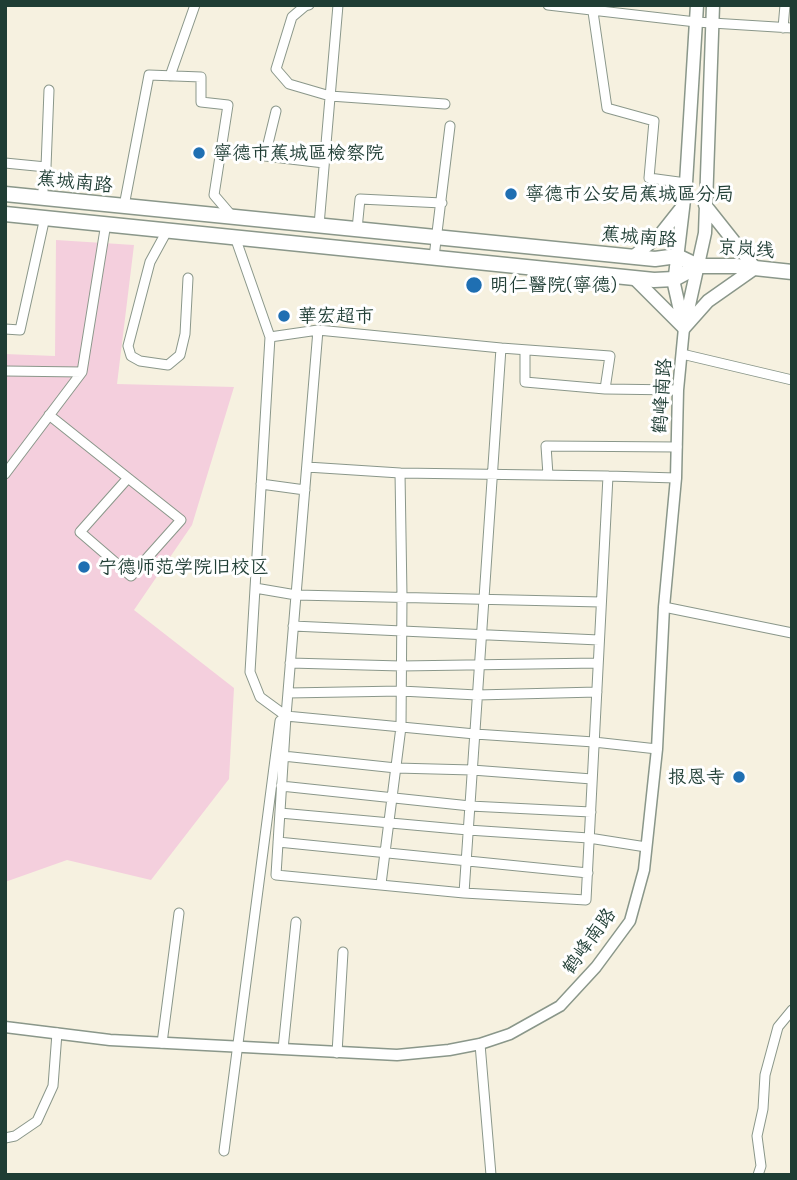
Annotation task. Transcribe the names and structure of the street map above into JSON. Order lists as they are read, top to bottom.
{
  "streets": {
    "highway": ["蕉城南路", "京岚线"],
    "street": ["鹤峰南路"]
  },
  "crossings": [
    ["蕉城南路", "京岚线"]
  ],
  "places": [
    "寧德市蕉城區檢察院",
    "寧德市公安局蕉城區分局",
    "明仁醫院(寧德)",
    "華宏超市",
    "宁德师范学院旧校区",
    "报恩寺"
  ]
}
